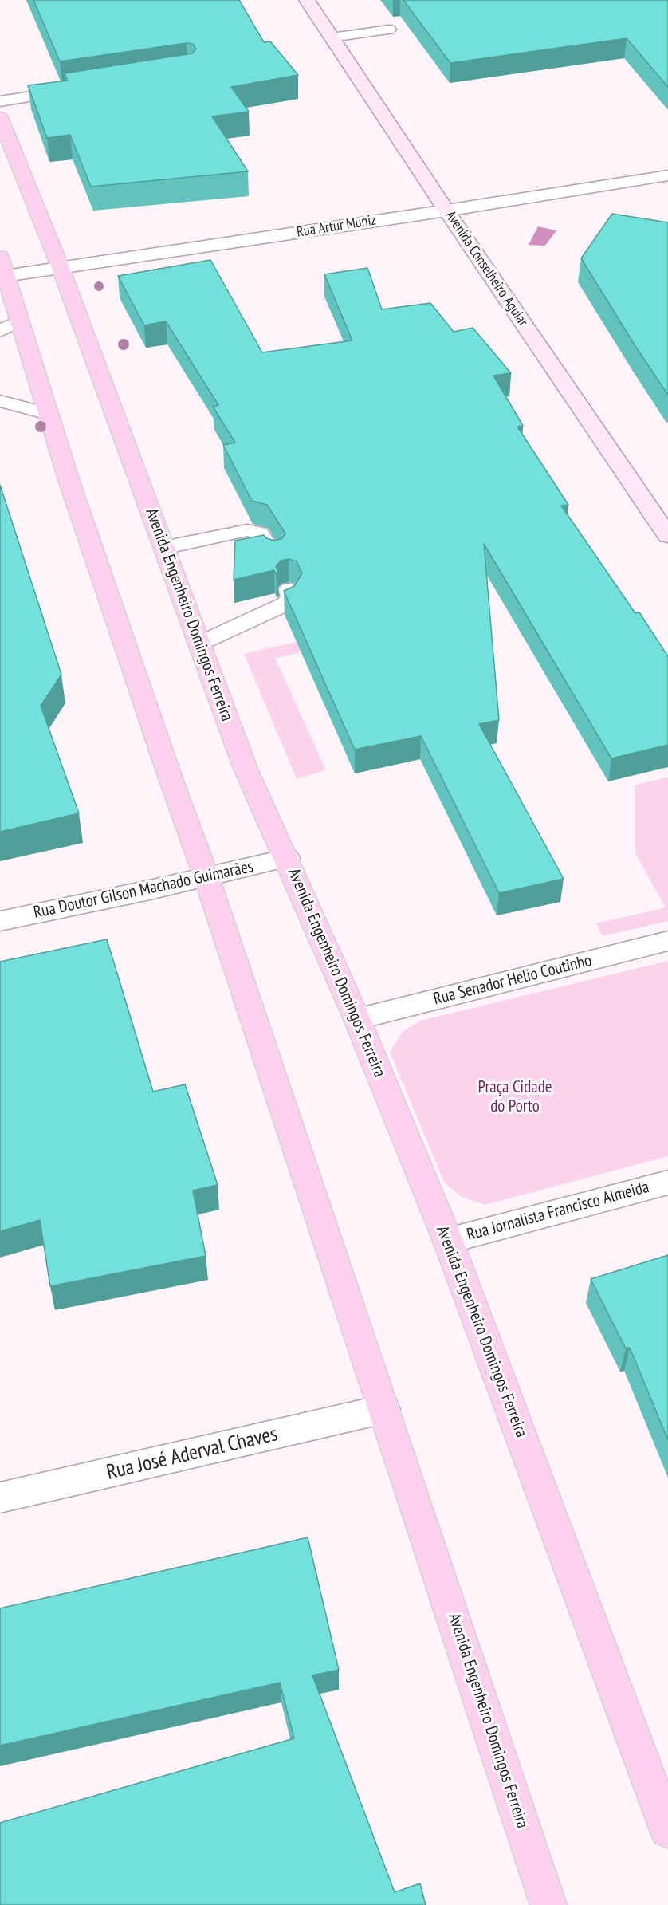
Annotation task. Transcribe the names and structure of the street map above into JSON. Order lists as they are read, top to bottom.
{
  "streets": {
    "main road": ["Avenida Conselheiro Aguiar", "Avenida Engenheiro Domingos Ferreira"],
    "street": [
      "Rua Artur Muniz",
      "Rua Doutor Gilson Machado Guimarães",
      "Rua Senador Helio Coutinho",
      "Rua Jornalista Francisco Almeida",
      "Rua José Aderval Chaves"
    ]
  },
  "crossings": [
    ["Rua Artur Muniz", "Avenida Conselheiro Aguiar"],
    ["Rua Artur Muniz", "Avenida Engenheiro Domingos Ferreira"],
    ["Avenida Engenheiro Domingos Ferreira", "Rua Doutor Gilson Machado Guimarães"],
    ["Avenida Engenheiro Domingos Ferreira", "Rua Senador Helio Coutinho"],
    ["Avenida Engenheiro Domingos Ferreira", "Rua Jornalista Francisco Almeida"],
    ["Avenida Engenheiro Domingos Ferreira", "Rua José Aderval Chaves"]
  ],
  "parks": ["Praça Cidade do Porto"]
}
